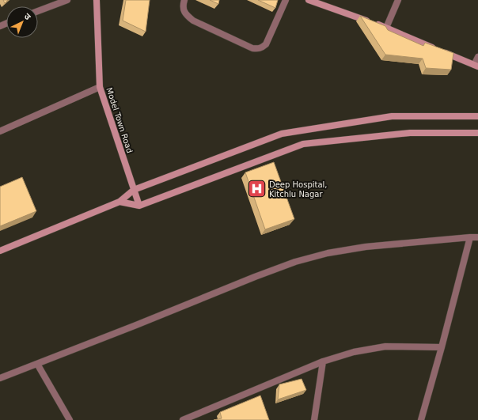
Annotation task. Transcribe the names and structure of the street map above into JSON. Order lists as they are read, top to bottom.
{
  "streets": {
    "street": ["Model Town Road"]
  },
  "places": {
    "hospital": ["Deep Hospital, Kitchlu Nagar"]
  },
  "north": "top right"
}
